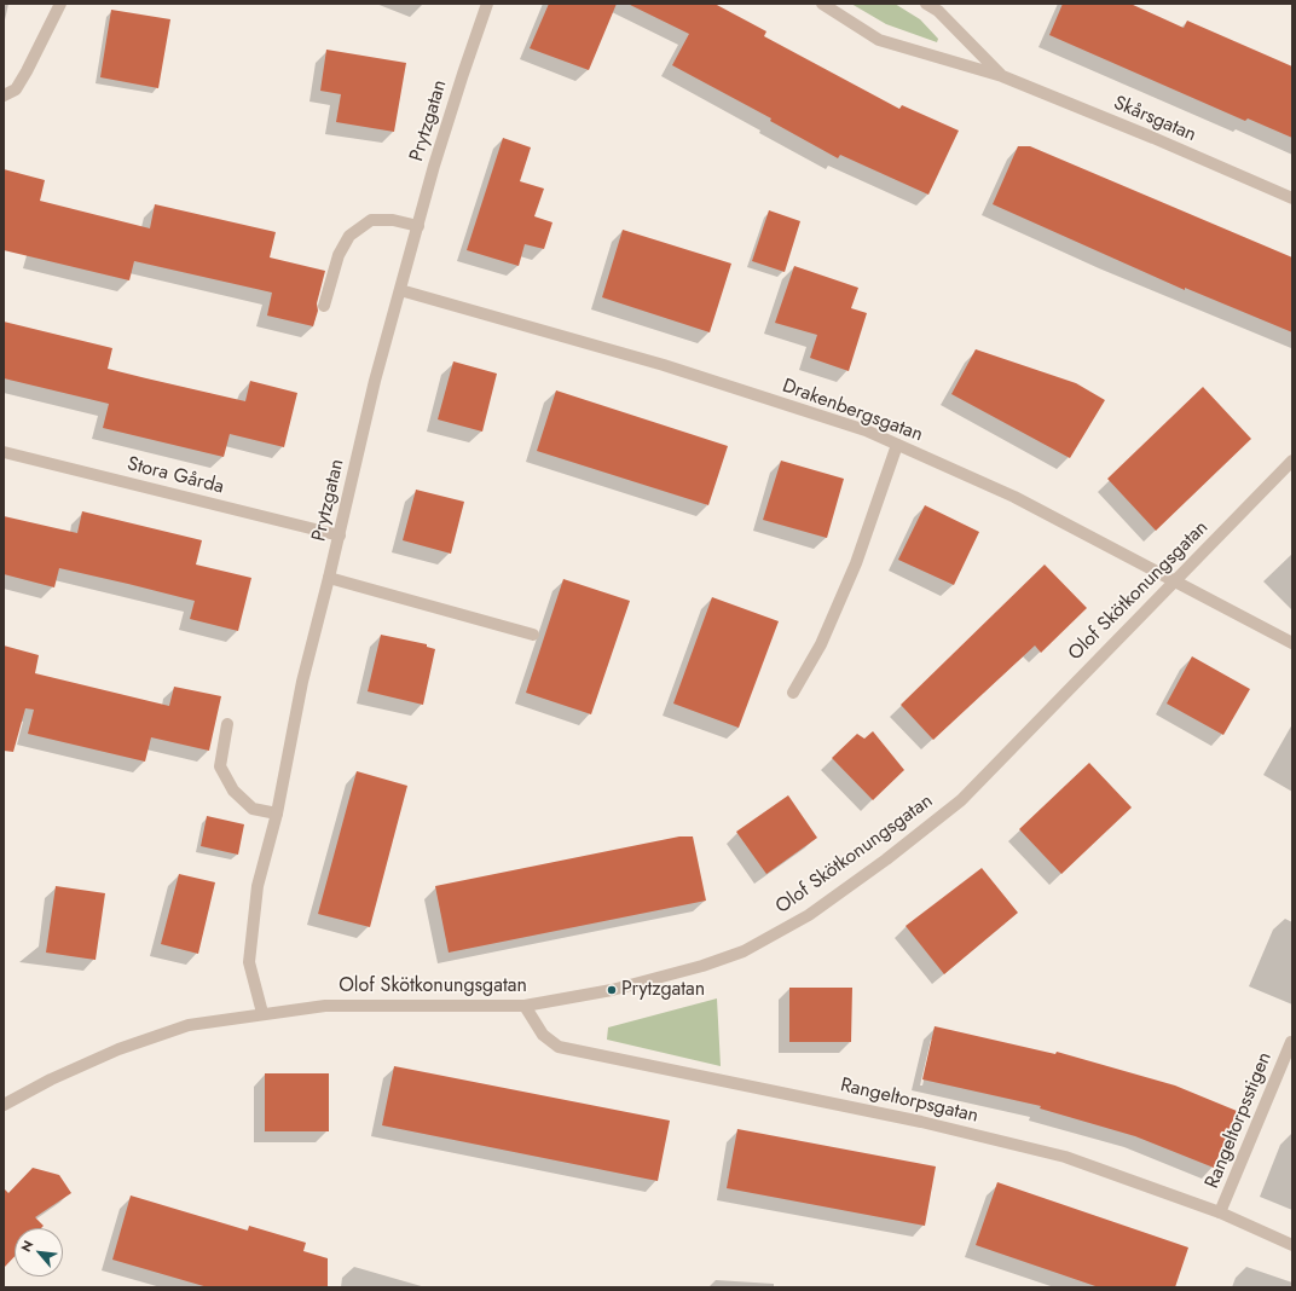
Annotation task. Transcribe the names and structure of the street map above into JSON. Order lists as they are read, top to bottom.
{
  "streets": {
    "street": [
      "Skårsgatan",
      "Prytzgatan",
      "Drakenbergsgatan",
      "Stora Gårda",
      "Olof Skötkonungsgatan",
      "Rangeltorpsgatan",
      "Rangeltorpsstigen"
    ]
  },
  "crossings": [
    ["Prytzgatan", "Drakenbergsgatan"],
    ["Prytzgatan", "Stora Gårda"],
    ["Prytzgatan", "Olof Skötkonungsgatan"],
    ["Drakenbergsgatan", "Olof Skötkonungsgatan"],
    ["Olof Skötkonungsgatan", "Rangeltorpsgatan"],
    ["Rangeltorpsgatan", "Rangeltorpsstigen"]
  ],
  "places": ["Prytzgatan"],
  "north": "top left"
}
